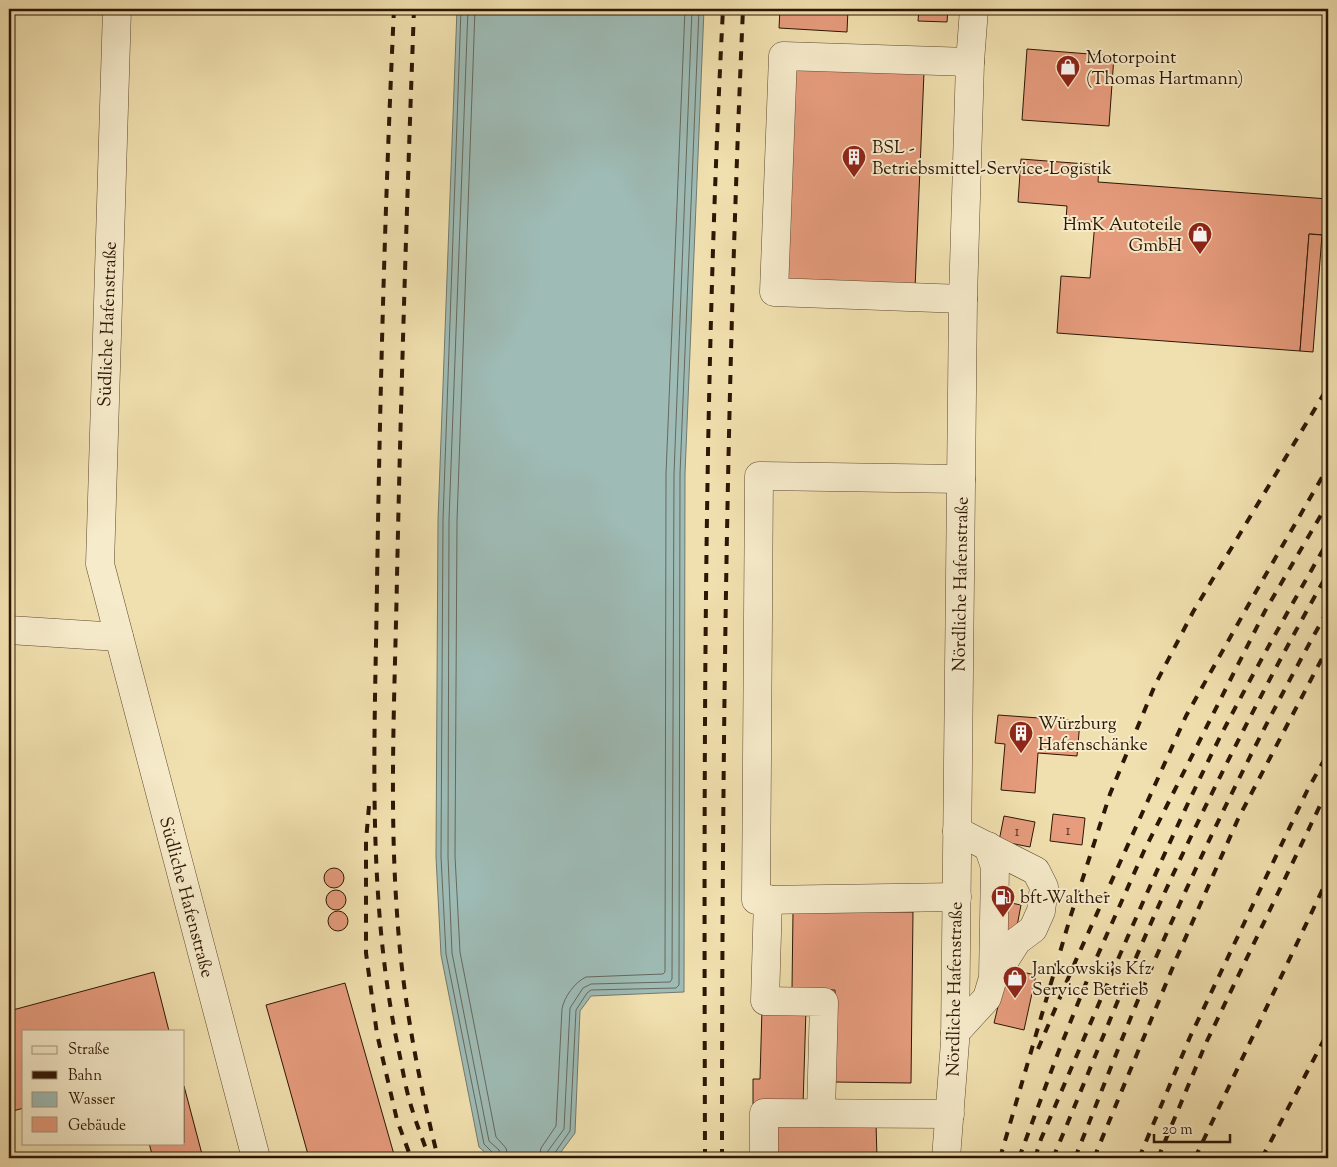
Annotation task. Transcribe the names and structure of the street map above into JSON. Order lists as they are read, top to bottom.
{
  "streets": {
    "street": ["Südliche Hafenstraße", "Nördliche Hafenstraße"]
  },
  "places": {
    "shop": ["Motorpoint (Thomas Hartmann)", "HmK Autoteile GmbH", "Jankowski's Kfz Service Betrieb"],
    "building": ["BSL - Betriebsmittel-Service-Logistik", "Würzburg Hafenschänke"],
    "fuel station": ["bft-Walther"]
  },
  "house_numbers": ["1", "1"],
  "legend": [
    "Straße",
    "Bahn",
    "Wasser",
    "Gebäude"
  ],
  "scale_bar": "20 m"
}
